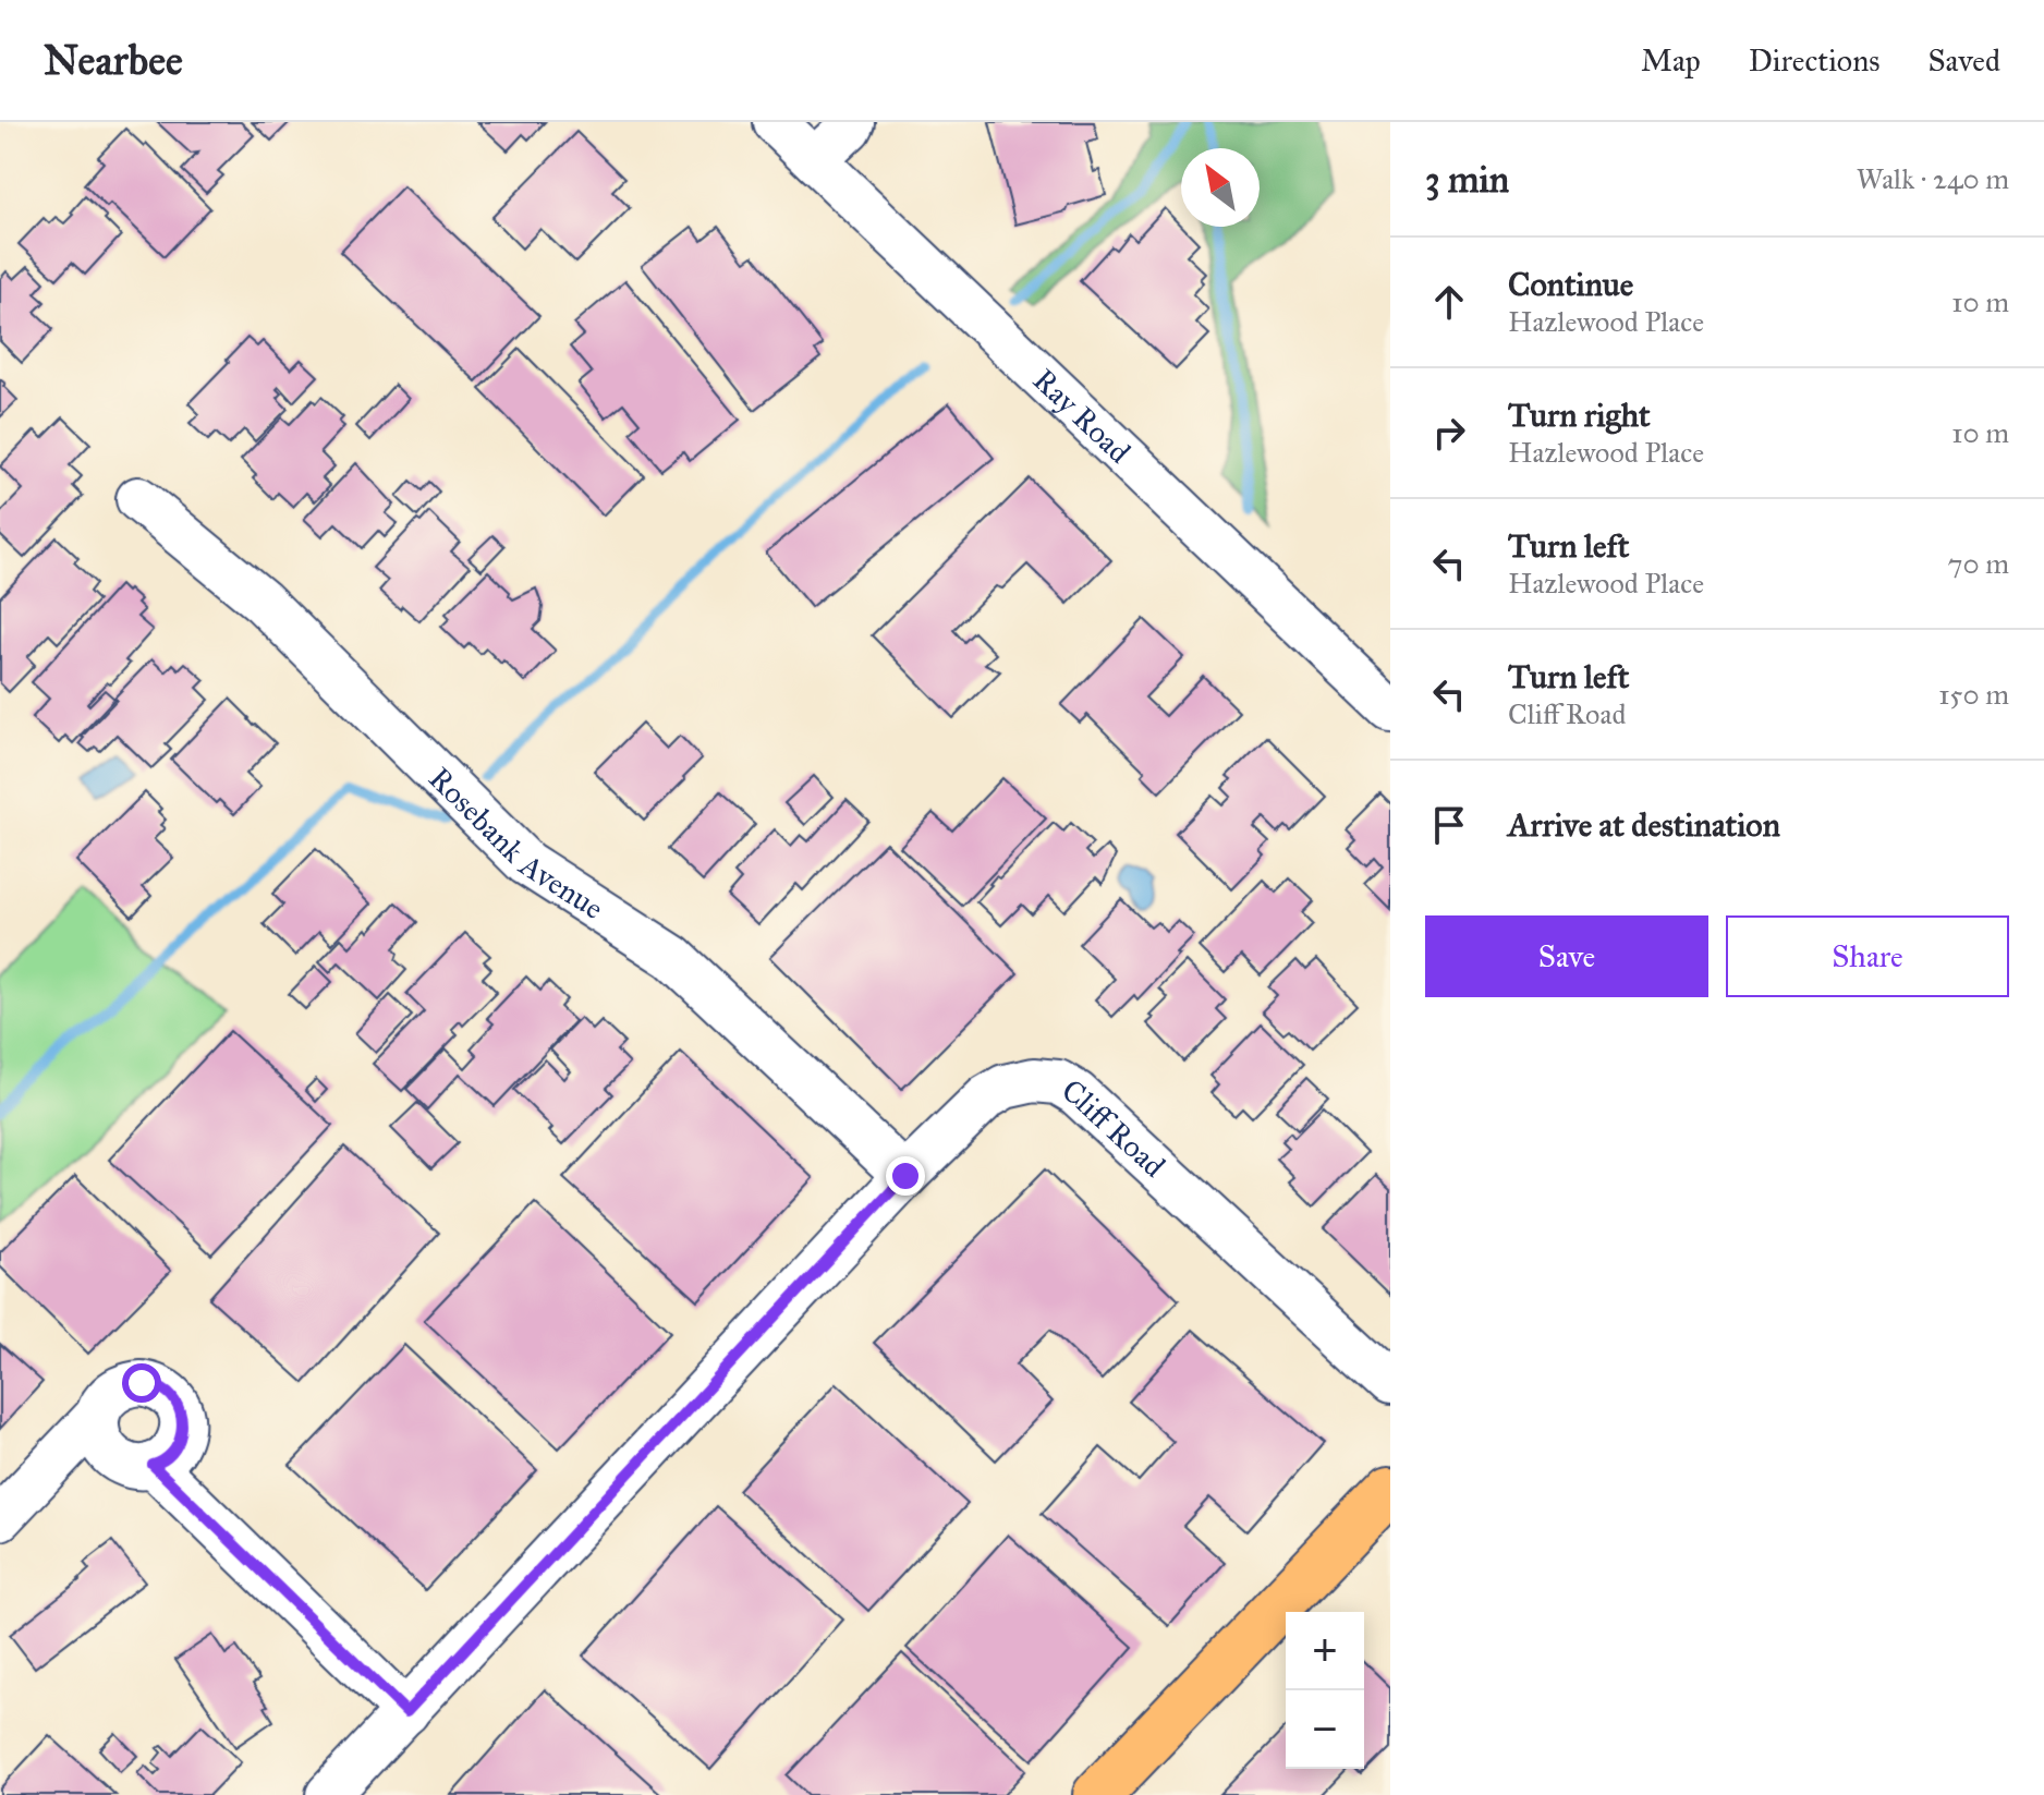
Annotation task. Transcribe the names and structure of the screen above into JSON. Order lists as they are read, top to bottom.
{
  "streets": {
    "street": ["Ray Road", "Rosebank Avenue", "Cliff Road"]
  },
  "crossings": [
    ["Rosebank Avenue", "Cliff Road"]
  ],
  "north": "top left",
  "page": {
    "header": "Nearbee",
    "nav": ["Map", "Directions", "Saved"],
    "heading": ["3 min", "Walk · 240 m"],
    "list": [
      ["Continue", "Hazlewood Place", "10 m"],
      ["Turn right", "Hazlewood Place", "10 m"],
      ["Turn left", "Hazlewood Place", "70 m"],
      ["Turn left", "Cliff Road", "150 m"],
      "Arrive at destination"
    ],
    "buttons": ["Save", "Share"],
    "map_buttons": ["+", "−"]
  }
}
